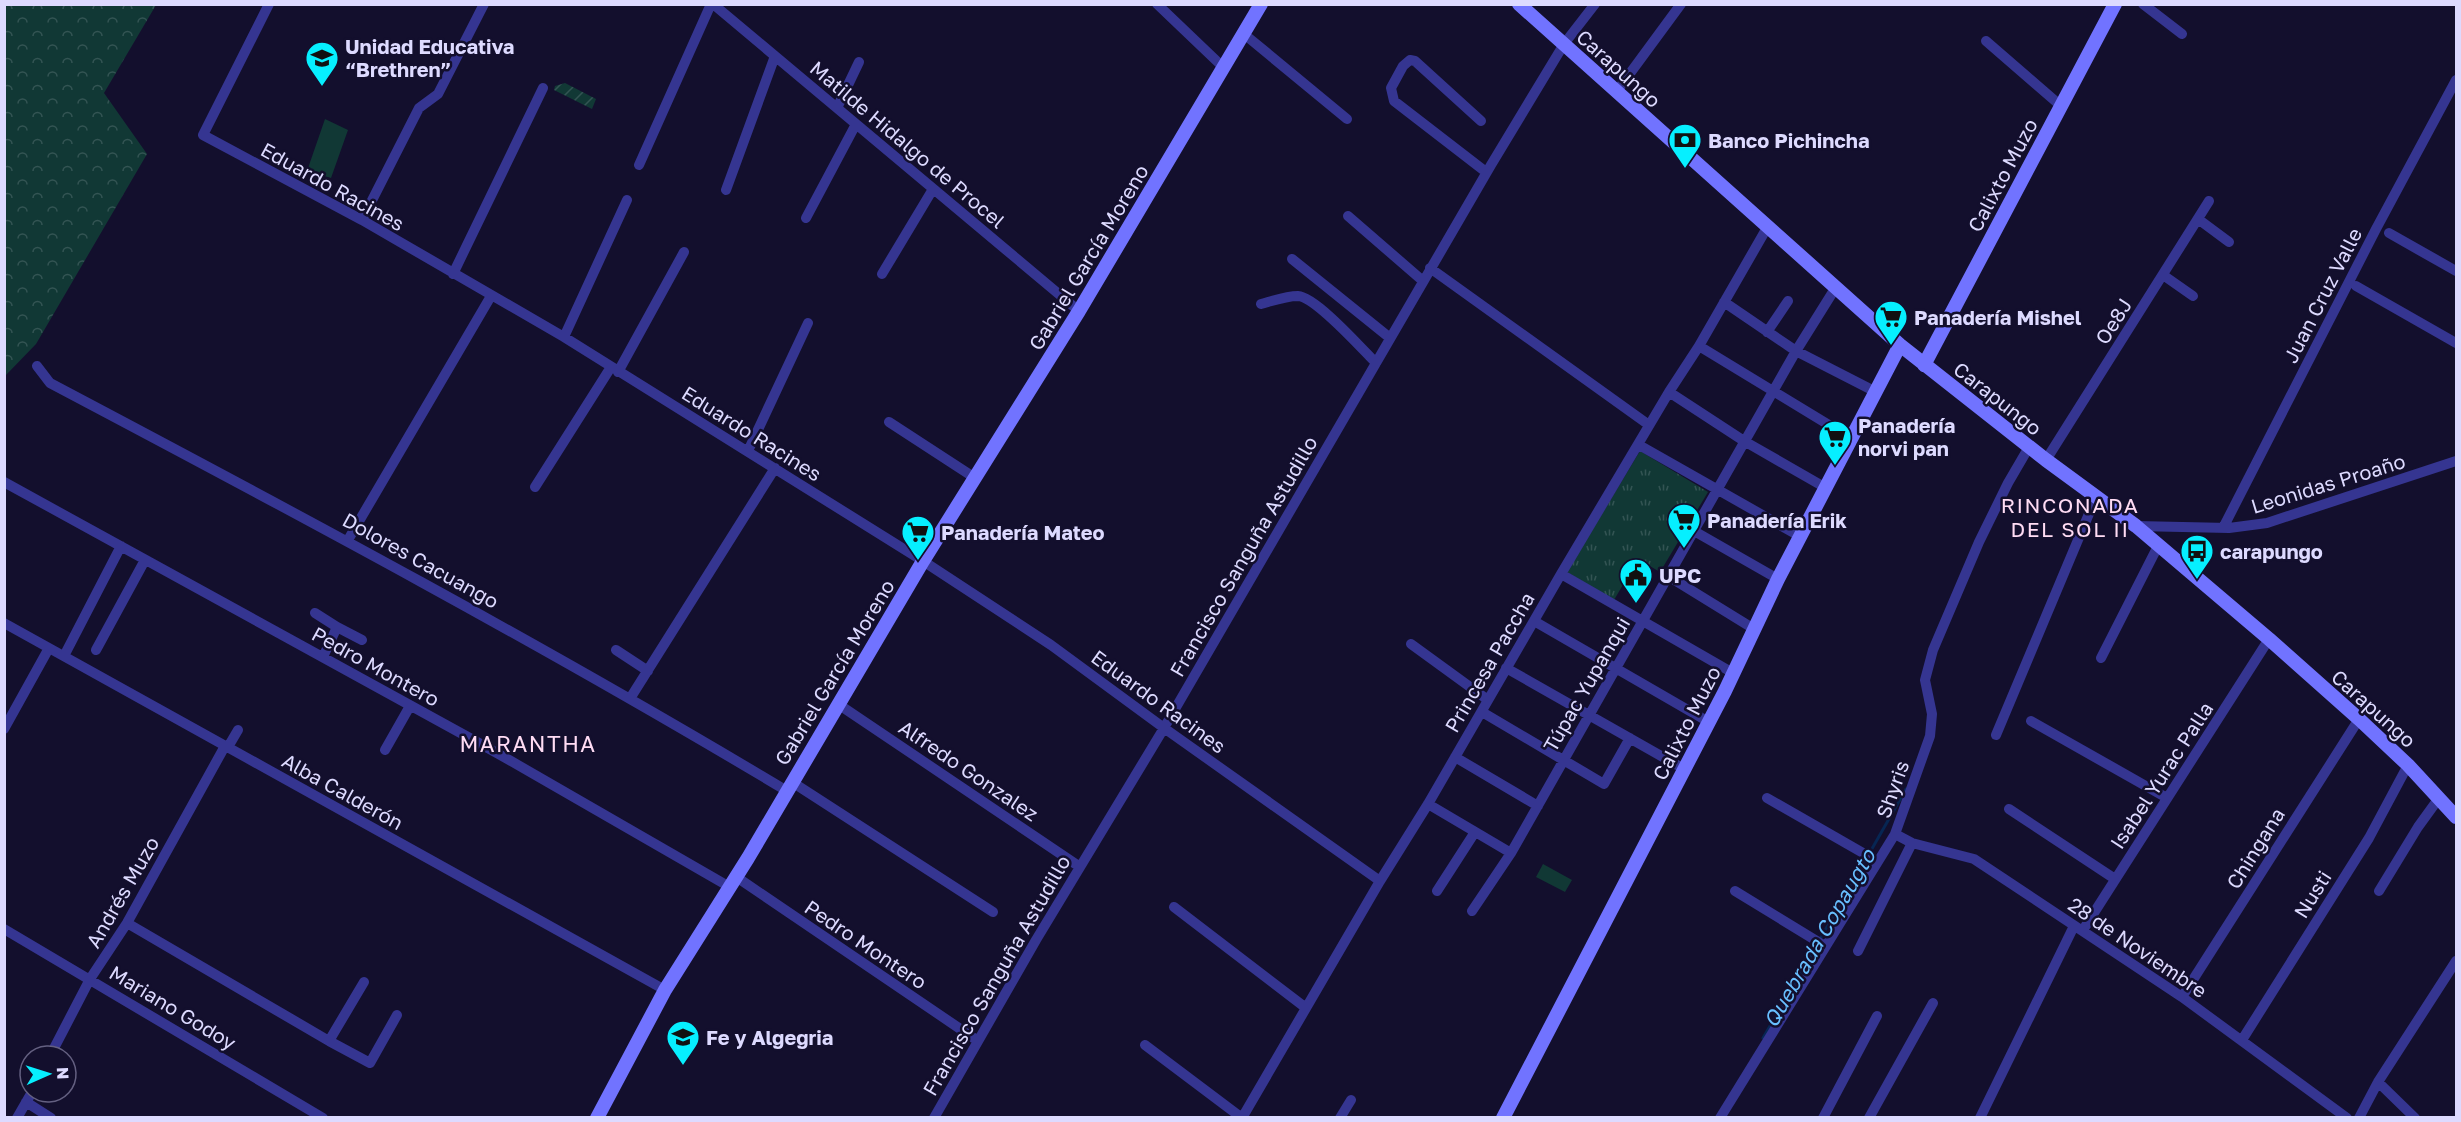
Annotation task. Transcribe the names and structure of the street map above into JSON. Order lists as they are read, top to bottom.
{
  "streets": {
    "street": [
      "Carapungo",
      "Matilde Hidalgo de Procel",
      "Calixto Muzo",
      "Eduardo Racines",
      "Gabriel García Moreno",
      "Juan Cruz Valle",
      "Oe8J",
      "Leonidas Proaño",
      "Francisco Sanguña Astudillo",
      "Dolores Cacuango",
      "Princesa Paccha",
      "Pedro Montero",
      "Túpac Yupanqui",
      "Alfredo Gonzalez",
      "Isabel Yurac Palla",
      "Shyris",
      "Alba Calderón",
      "Chingana",
      "Andrés Muzo",
      "Nusti",
      "28 de Noviembre",
      "Mariano Godoy"
    ]
  },
  "crossings": [
    ["Carapungo", "Calixto Muzo"],
    ["Carapungo", "Oe8J"],
    ["Carapungo", "Leonidas Proaño"],
    ["Carapungo", "Francisco Sanguña Astudillo"],
    ["Carapungo", "Princesa Paccha"],
    ["Carapungo", "Túpac Yupanqui"],
    ["Carapungo", "Isabel Yurac Palla"],
    ["Carapungo", "Shyris"],
    ["Carapungo", "Chingana"],
    ["Carapungo", "Nusti"],
    ["Matilde Hidalgo de Procel", "Gabriel García Moreno"],
    ["Eduardo Racines", "Gabriel García Moreno"],
    ["Eduardo Racines", "Francisco Sanguña Astudillo"],
    ["Eduardo Racines", "Princesa Paccha"],
    ["Gabriel García Moreno", "Dolores Cacuango"],
    ["Gabriel García Moreno", "Pedro Montero"],
    ["Gabriel García Moreno", "Alfredo Gonzalez"],
    ["Gabriel García Moreno", "Alba Calderón"],
    ["Juan Cruz Valle", "Leonidas Proaño"],
    ["Francisco Sanguña Astudillo", "Pedro Montero"],
    ["Francisco Sanguña Astudillo", "Alfredo Gonzalez"],
    ["Isabel Yurac Palla", "28 de Noviembre"],
    ["Shyris", "28 de Noviembre"],
    ["Alba Calderón", "Andrés Muzo"],
    ["Chingana", "28 de Noviembre"],
    ["Andrés Muzo", "Mariano Godoy"],
    ["Nusti", "28 de Noviembre"]
  ],
  "districts": ["RINCONADA DEL SOL II", "MARANTHA"],
  "water": ["Quebrada Copaugto"],
  "places": {
    "school or university": ["Unidad Educativa “Brethren”", "Fe y Algegria"],
    "bank": ["Banco Pichincha"],
    "supermarket": [
      "Panadería Mishel",
      "Panadería norvi pan",
      "Panadería Erik",
      "Panadería Mateo"
    ],
    "bus stop": ["carapungo"],
    "public building": ["UPC"]
  },
  "north": "right"
}
